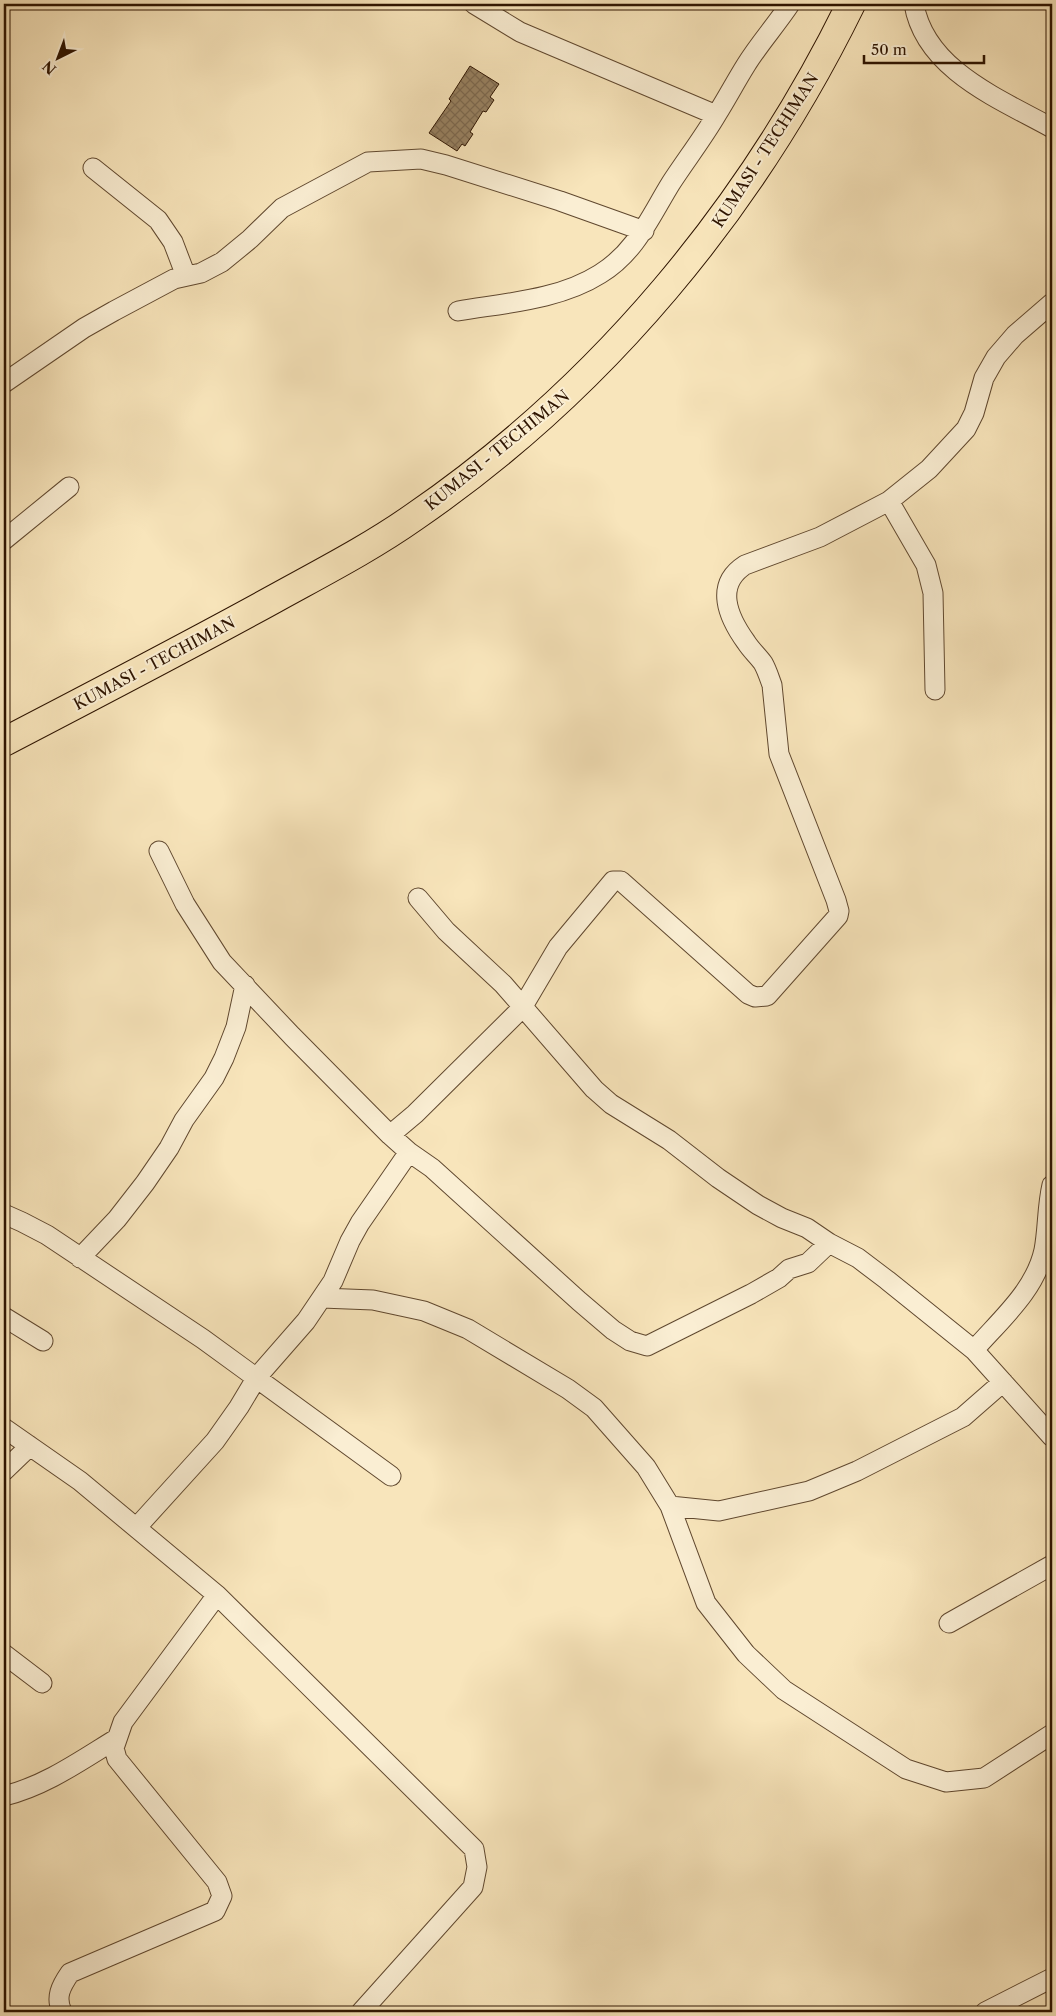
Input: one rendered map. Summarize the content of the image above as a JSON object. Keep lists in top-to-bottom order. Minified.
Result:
{"streets":{"highway":["KUMASI - TECHIMAN"]},"scale_bar":"50 m","north":"bottom left"}
